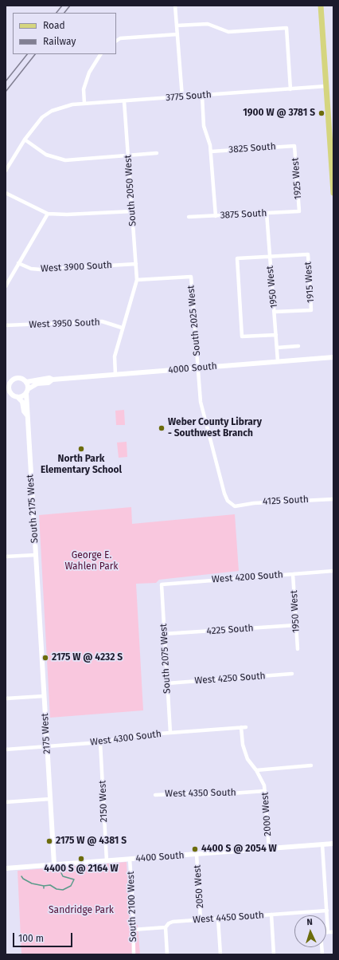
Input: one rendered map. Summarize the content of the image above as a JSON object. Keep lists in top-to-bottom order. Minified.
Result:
{"streets":{"street":["3775 South","3825 South","1925 West","South 2050 West","3875 South","West 3900 South","1915 West","1950 West","South 2025 West","West 3950 South","4000 South","4125 South","South 2175 West","West 4200 South","4225 South","South 2075 West","West 4250 South","2175 West","West 4300 South","West 4350 South","2150 West","2000 West","4400 South","2050 West","South 2100 West","West 4450 South"]},"crossings":[["3775 South","South 2050 West"],["3825 South","1925 West"],["1925 West","3875 South"],["South 2050 West","West 3900 South"],["South 2050 West","South 2025 West"],["3875 South","1950 West"],["1915 West","1950 West"],["1950 West","4000 South"],["1950 West","West 4200 South"],["1950 West","4225 South"],["South 2025 West","4000 South"],["South 2025 West","4125 South"],["4000 South","South 2175 West"],["South 2175 West","2175 West"],["West 4200 South","South 2075 West"],["4225 South","South 2075 West"],["South 2075 West","West 4250 South"],["South 2075 West","West 4300 South"],["2175 West","West 4300 South"],["2175 West","4400 South"],["West 4300 South","2150 West"],["West 4300 South","2000 West"],["West 4350 South","2000 West"],["2150 West","4400 South"],["2000 West","4400 South"],["4400 South","2050 West"],["4400 South","South 2100 West"],["2050 West","West 4450 South"],["South 2100 West","West 4450 South"]],"parks":["George E. Wahlen Park","Sandridge Park"],"places":["1900 W @ 3781 S","Weber County Library - Southwest Branch","North Park Elementary School","2175 W @ 4232 S","2175 W @ 4381 S","4400 S @ 2054 W","4400 S @ 2164 W"],"legend":["Road","Railway"],"scale_bar":"100 m","north":"top"}
